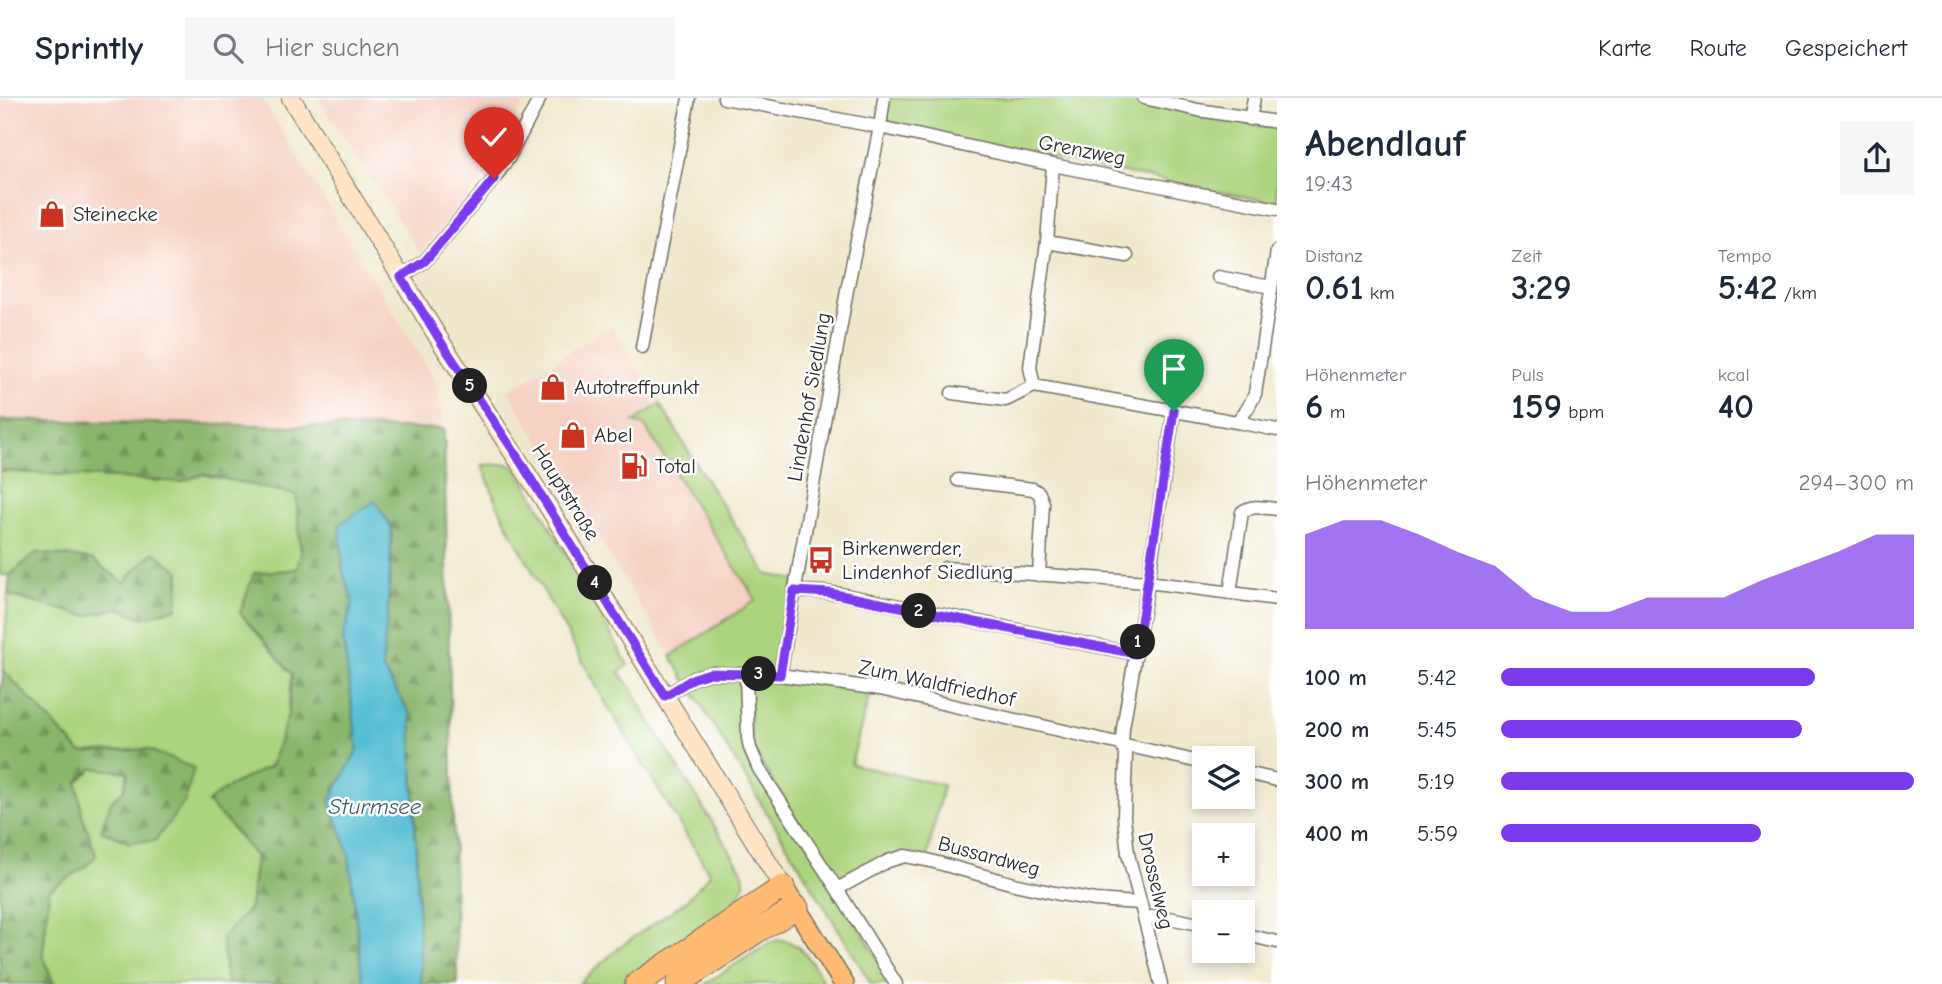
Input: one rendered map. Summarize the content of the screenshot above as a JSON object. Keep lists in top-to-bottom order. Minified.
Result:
{"streets":{"main road":["Hauptstraße"],"street":["Grenzweg","Lindenhof Siedlung","Zum Waldfriedhof","Bussardweg","Drosselweg"]},"crossings":[["Grenzweg","Lindenhof Siedlung"],["Lindenhof Siedlung","Zum Waldfriedhof"],["Hauptstraße","Zum Waldfriedhof"],["Zum Waldfriedhof","Drosselweg"],["Bussardweg","Drosselweg"]],"water":["Sturmsee"],"places":{"shop":["Steinecke","Autotreffpunkt","Abel"],"fuel station":["Total"],"bus stop":["Birkenwerder, Lindenhof Siedlung"]},"page":{"header":"Sprintly","search":"Hier suchen","nav":["Karte","Route","Gespeichert"],"heading":["Abendlauf","19:43"],"stats":[["Distanz","0.61 km"],["Zeit","3:29"],["Tempo","5:42 /km"],["Höhenmeter","6 m"],["Puls","159 bpm"],["kcal","40"]],"pins":["5","4","2","1","3"],"chart":["Höhenmeter","294–300 m"],"list":[{"name":"100 m","note":"5:42"},{"name":"200 m","note":"5:45"},{"name":"300 m","note":"5:19"},{"name":"400 m","note":"5:59"}],"map_buttons":["+","−"]}}
